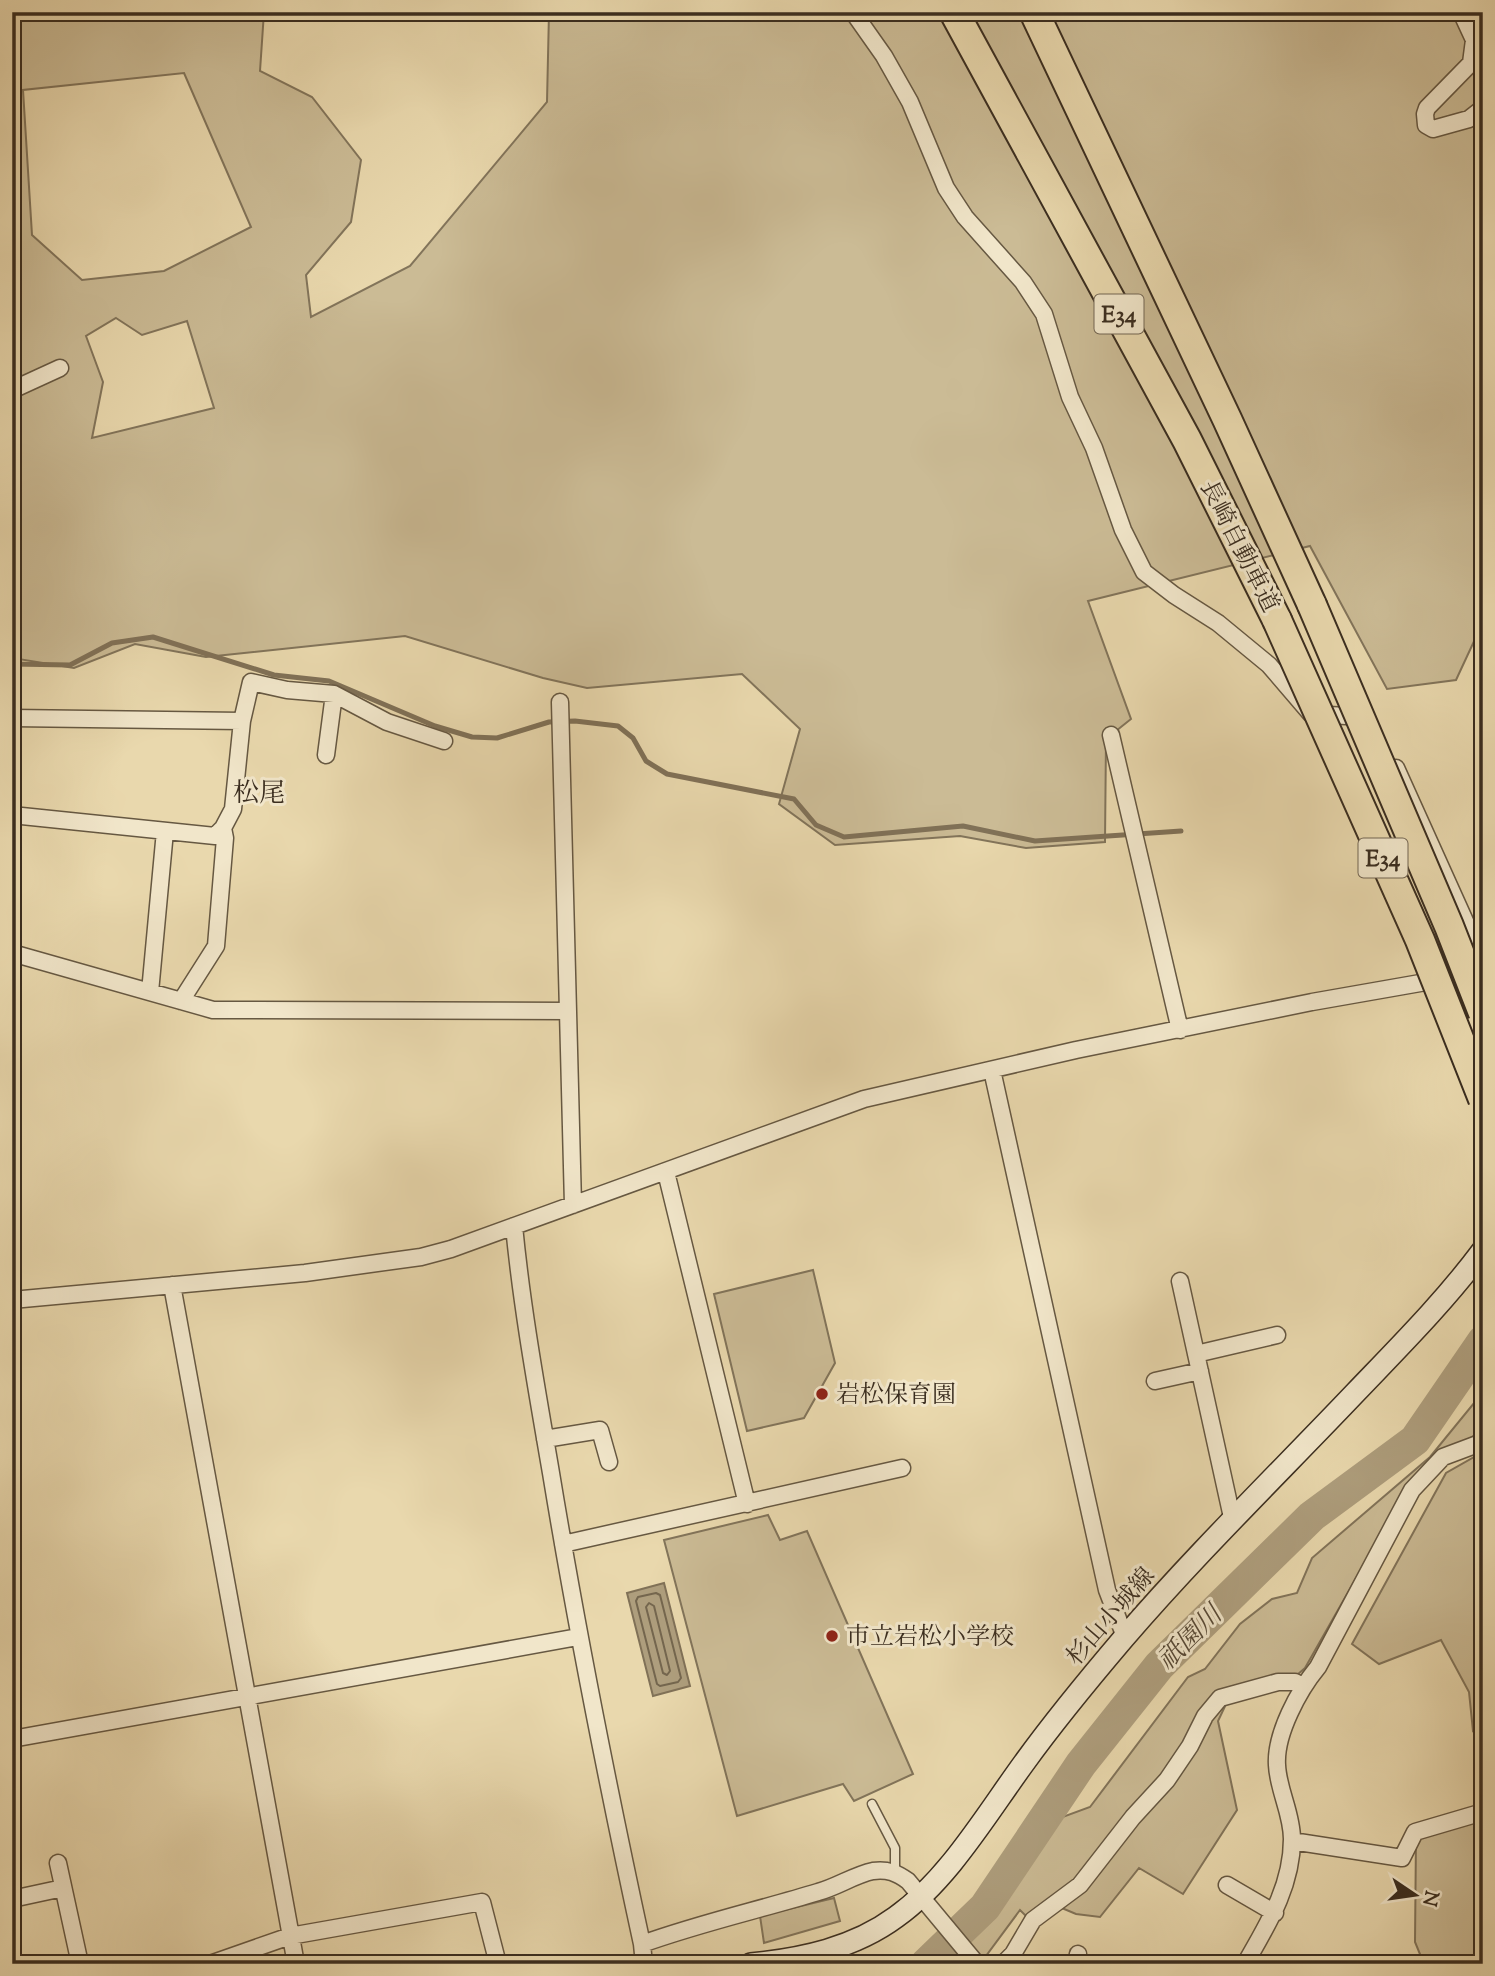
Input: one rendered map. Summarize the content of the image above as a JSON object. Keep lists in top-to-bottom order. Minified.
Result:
{"streets":{"highway":["E34","長崎自動車道"],"main road":["杉山小城線"]},"districts":["松尾"],"water":["祇園川"],"places":["岩松保育園","市立岩松小学校"],"north":"right"}
